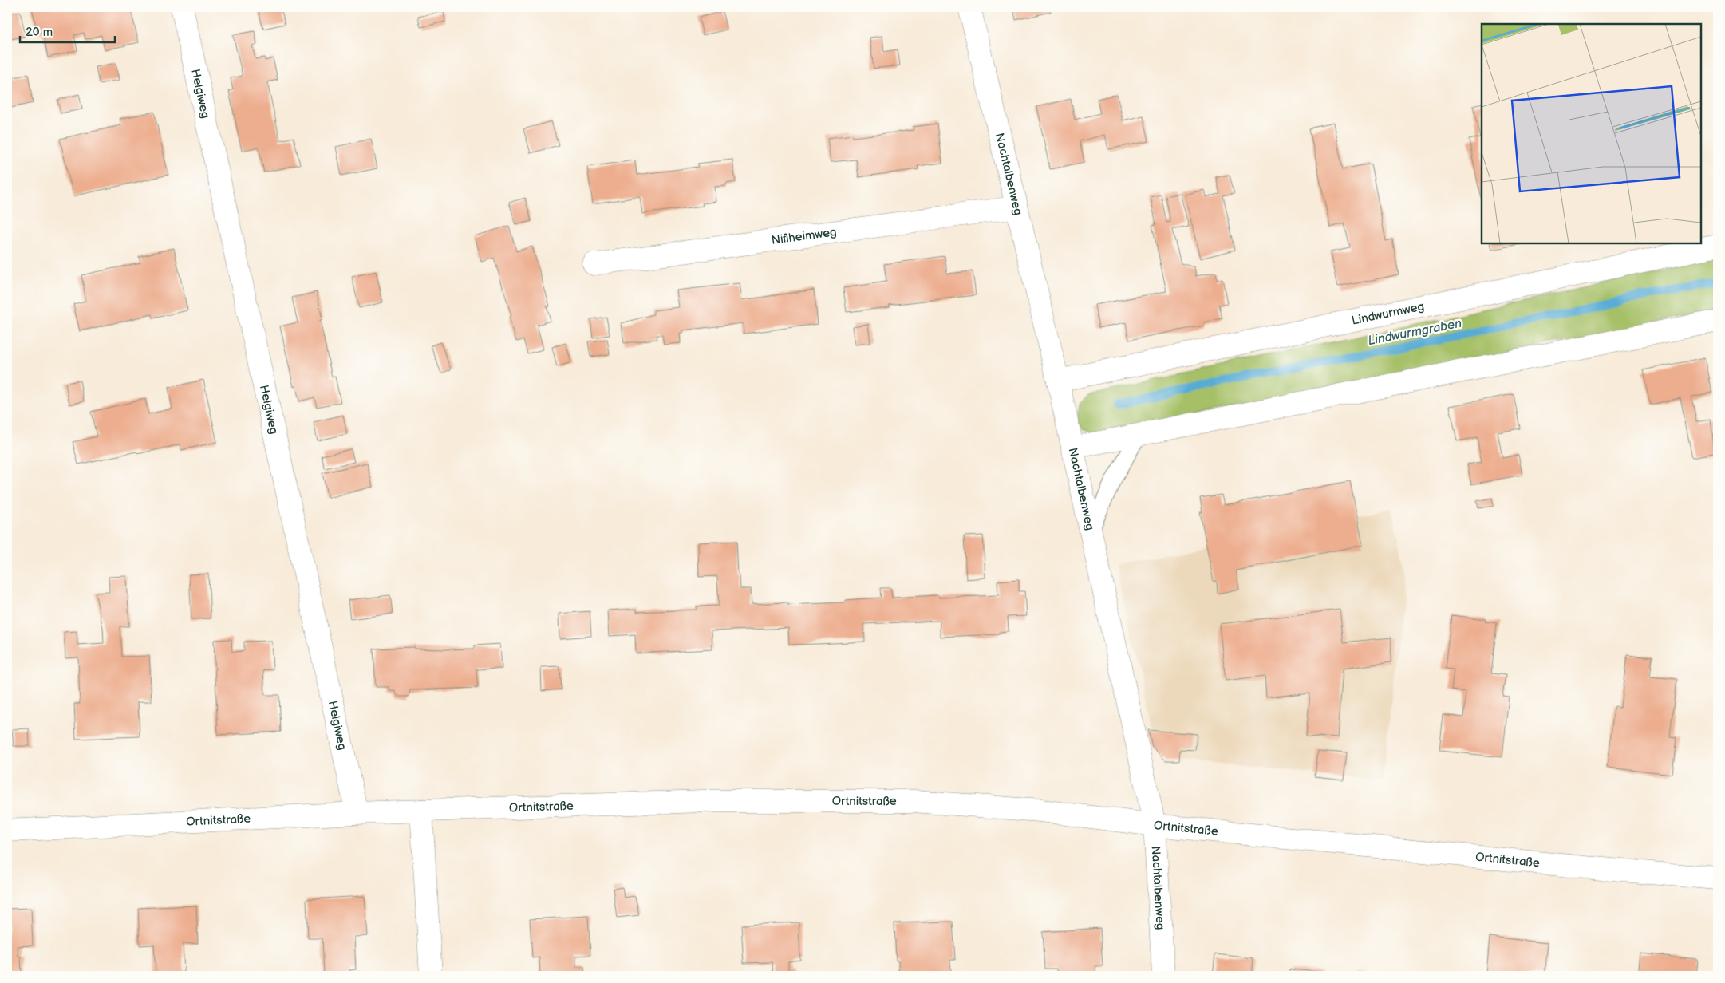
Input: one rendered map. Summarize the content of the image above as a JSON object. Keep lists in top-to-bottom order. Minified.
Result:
{"streets":{"street":["Helgiweg","Nachtalbenweg","Niflheimweg","Lindwurmweg","Ortnitstraße"]},"crossings":[["Helgiweg","Ortnitstraße"],["Nachtalbenweg","Niflheimweg"],["Nachtalbenweg","Lindwurmweg"],["Nachtalbenweg","Ortnitstraße"]],"water":["Lindwurmgraben"],"scale_bar":"20 m"}
